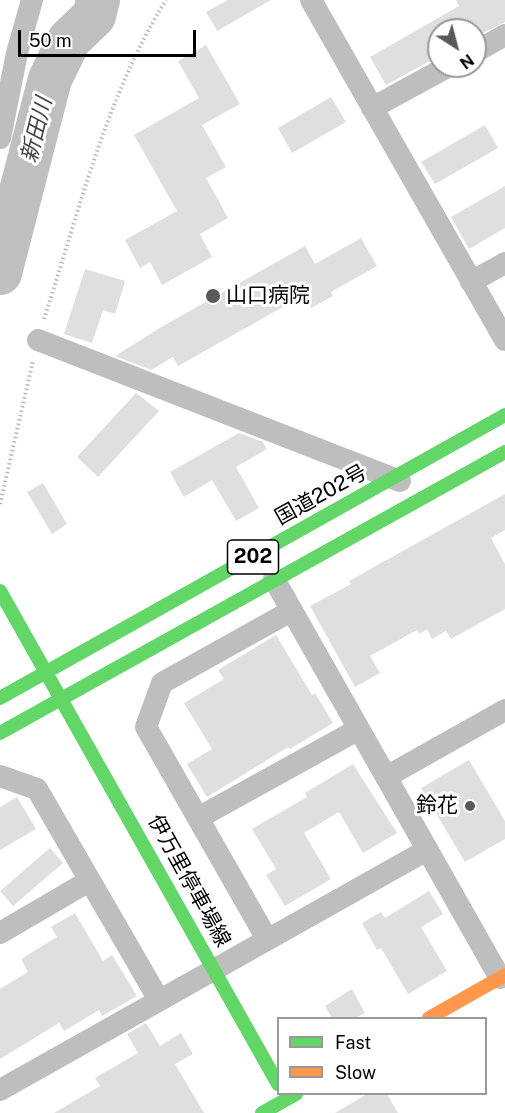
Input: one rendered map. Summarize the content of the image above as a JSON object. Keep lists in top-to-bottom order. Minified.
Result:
{"streets":{"main road":["国道202号","202","伊万里停車場線"]},"crossings":[["国道202号","伊万里停車場線"],["202","伊万里停車場線"]],"water":["新田川"],"places":["山口病院","鈴花"],"legend":["Fast","Slow"],"scale_bar":"50 m","north":"bottom right"}
